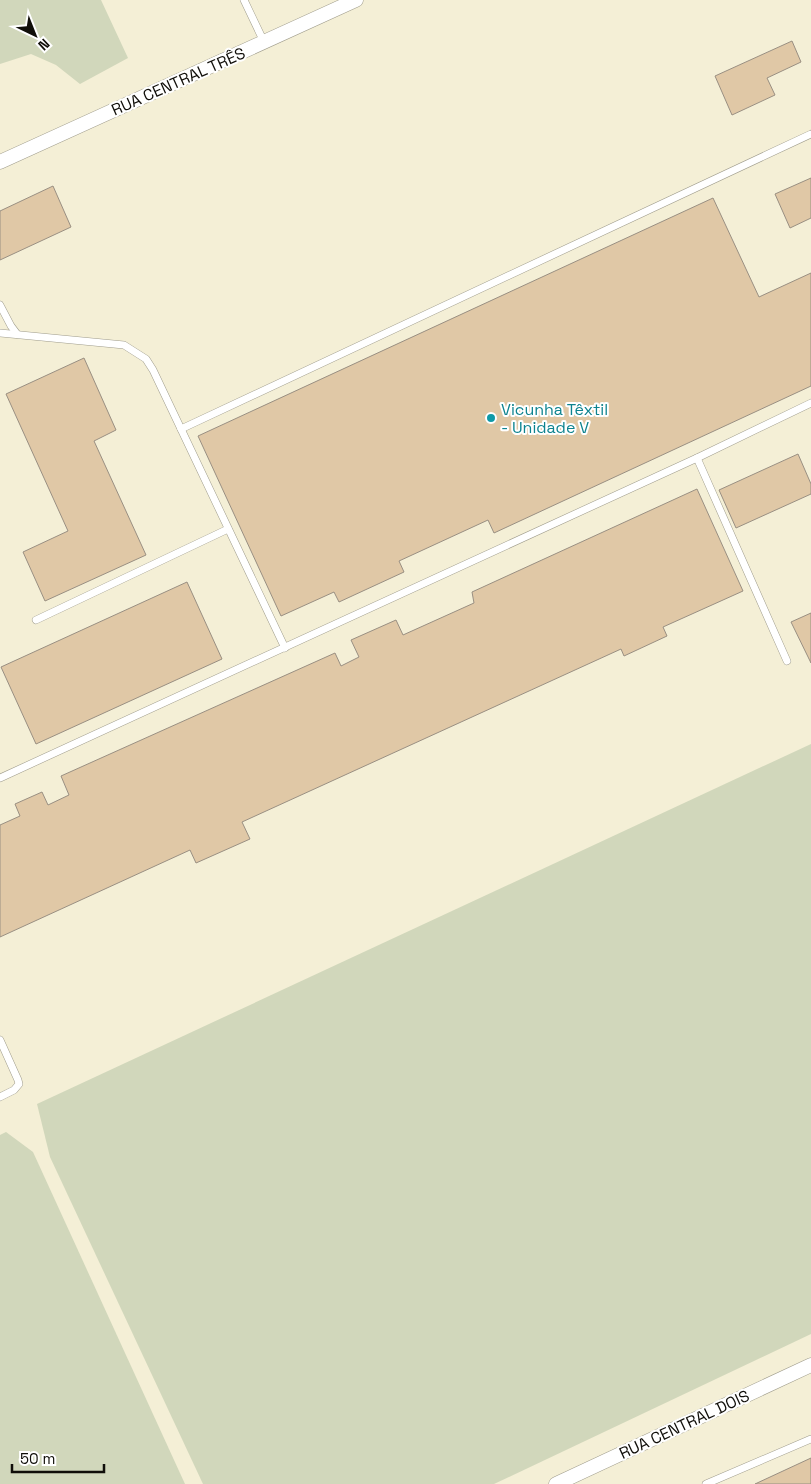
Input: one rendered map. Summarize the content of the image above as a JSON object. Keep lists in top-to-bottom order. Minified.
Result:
{"streets":{"street":["RUA CENTRAL TRÊS","RUA CENTRAL DOIS"]},"places":["Vicunha Têxtil - Unidade V"],"scale_bar":"50 m","north":"bottom right"}
